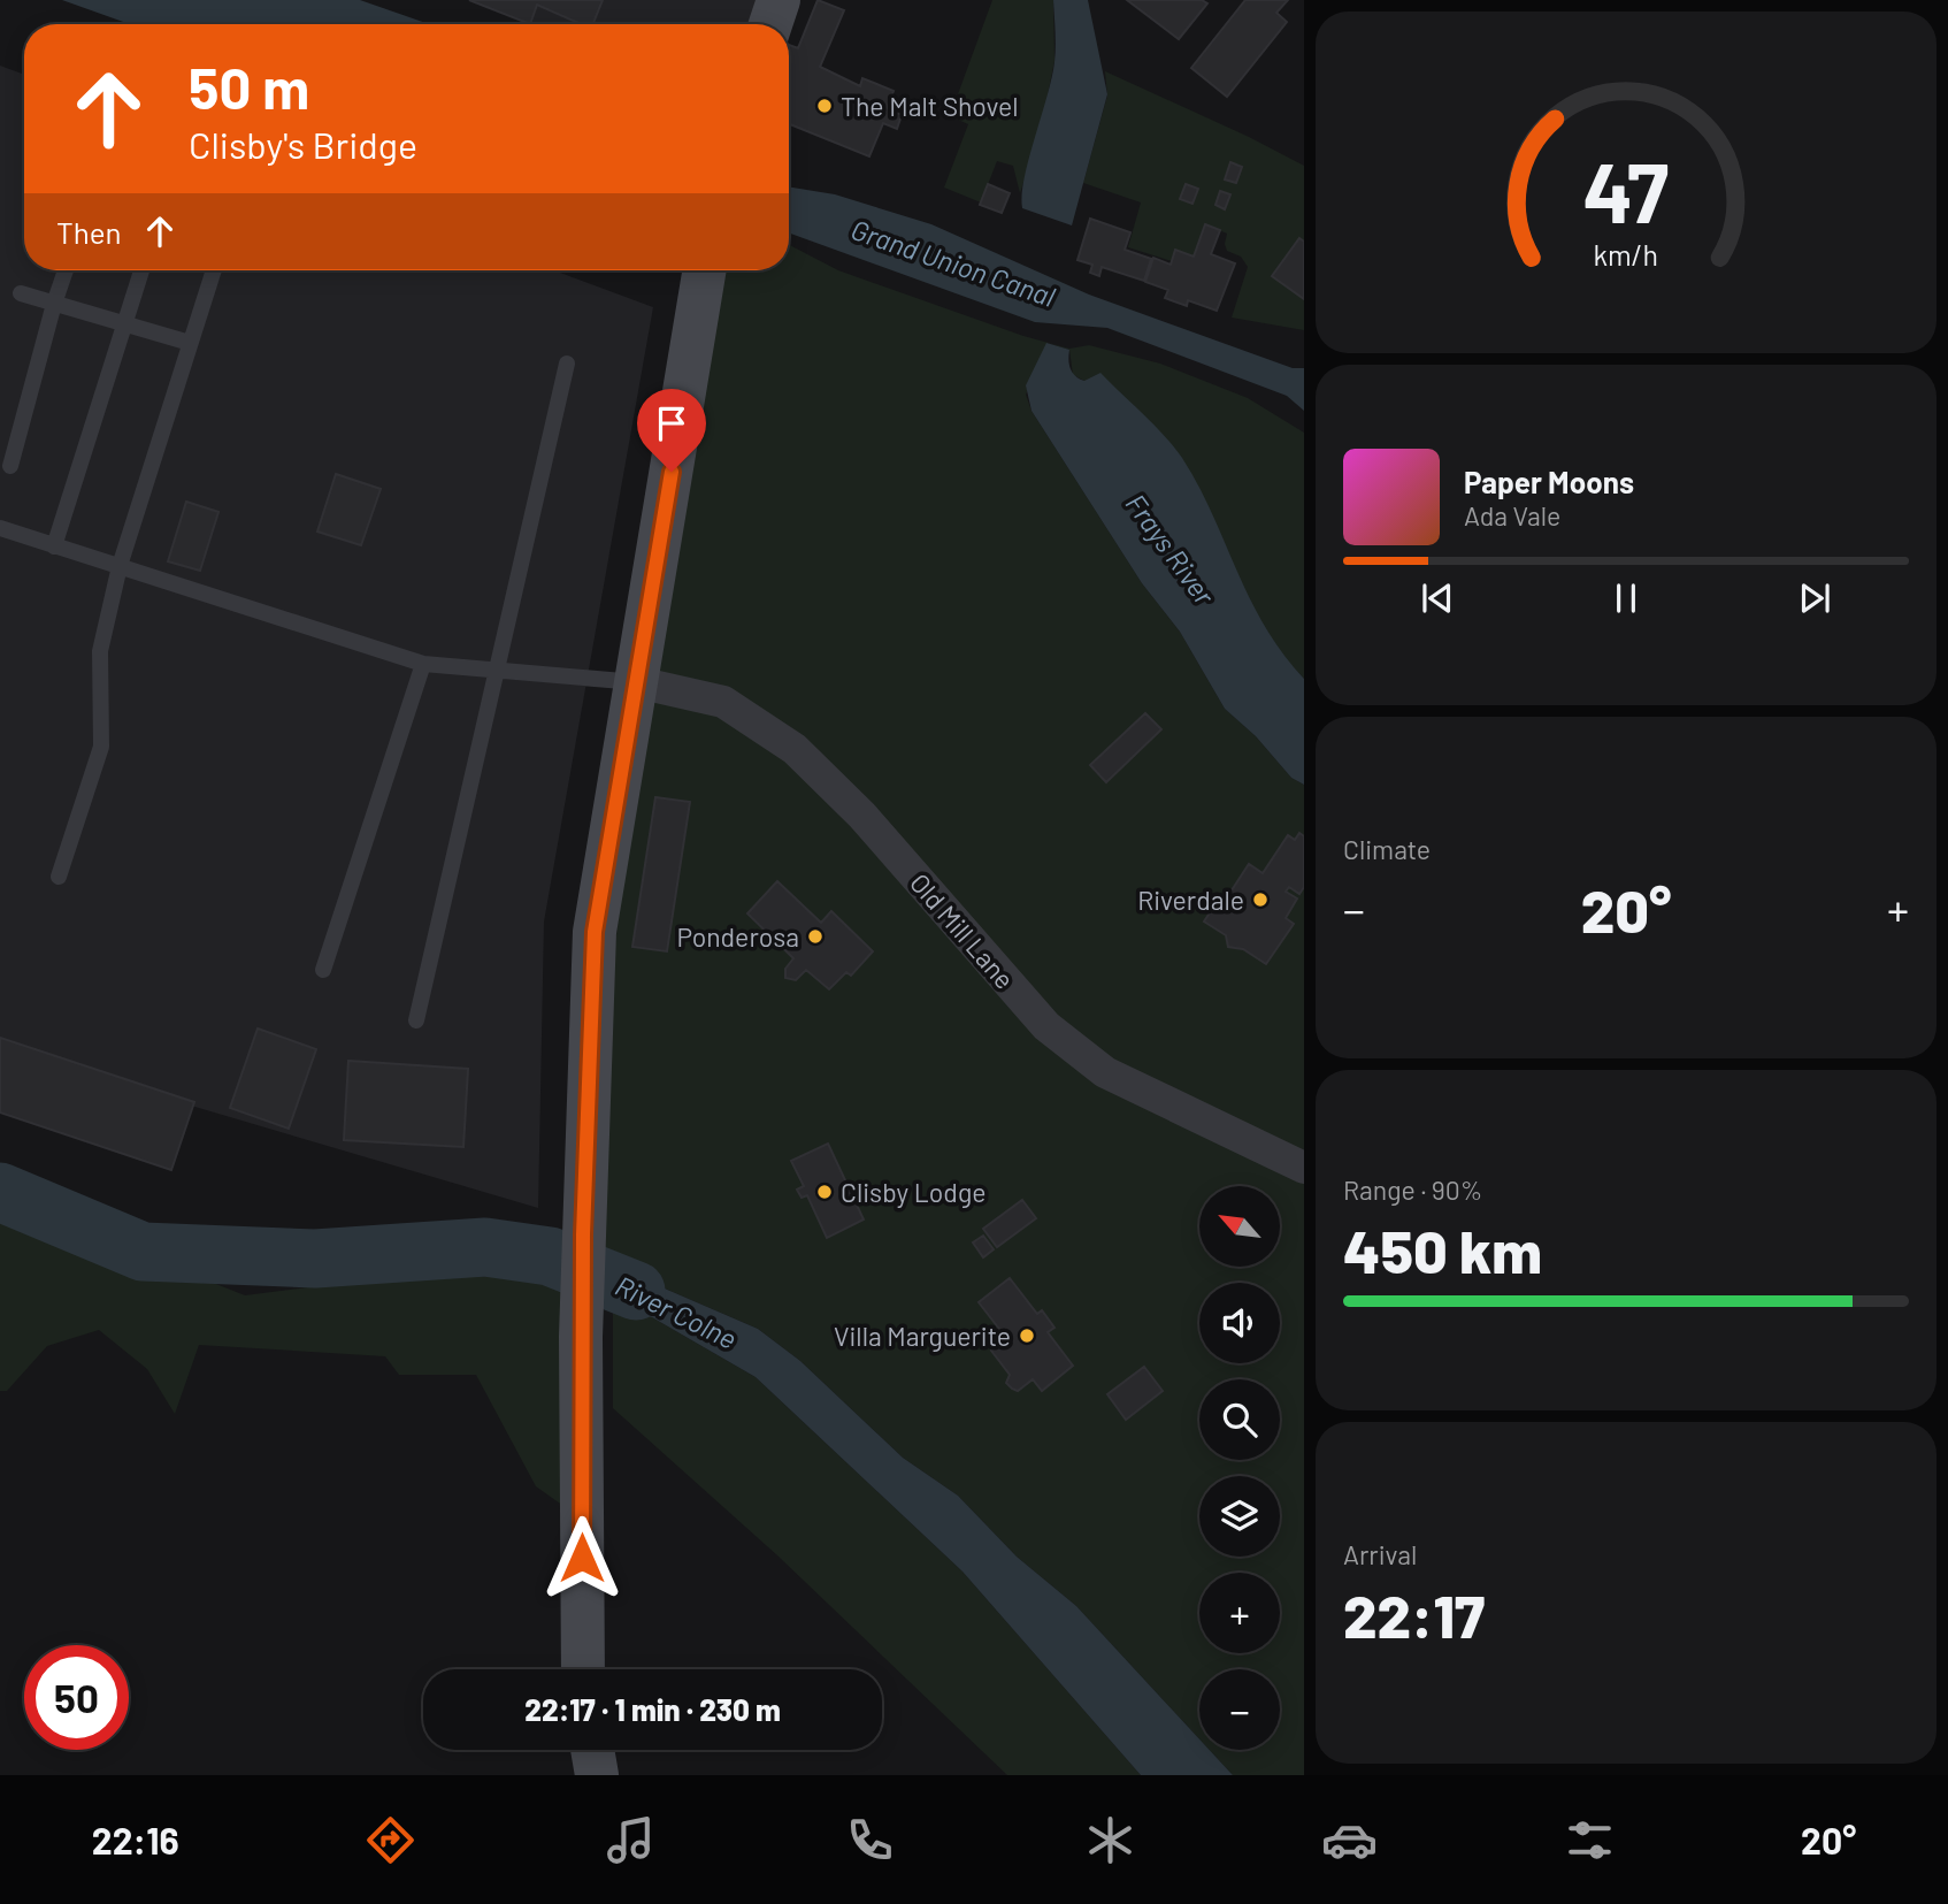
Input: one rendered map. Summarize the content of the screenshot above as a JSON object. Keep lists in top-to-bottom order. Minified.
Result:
{"streets":{"street":["Old Mill Lane"]},"water":["Grand Union Canal","Frays River","River Colne"],"places":["The Malt Shovel","Riverdale","Ponderosa","Clisby Lodge","Villa Marguerite"],"north":"top left","page":{"turn":["50 m","Clisby's Bridge"],"then":"Then","song":["Paper Moons","Ada Vale"],"tile":["Climate",["Range · 90%","450 km"],["Arrival","22:17"]],"heat":["−","20°","+"],"map_buttons":["+","−"],"limit":"50","trip":"22:17 · 1 min · 230 m","tabs":["22:16","20°"],"gauge":["47","km/h"]}}
